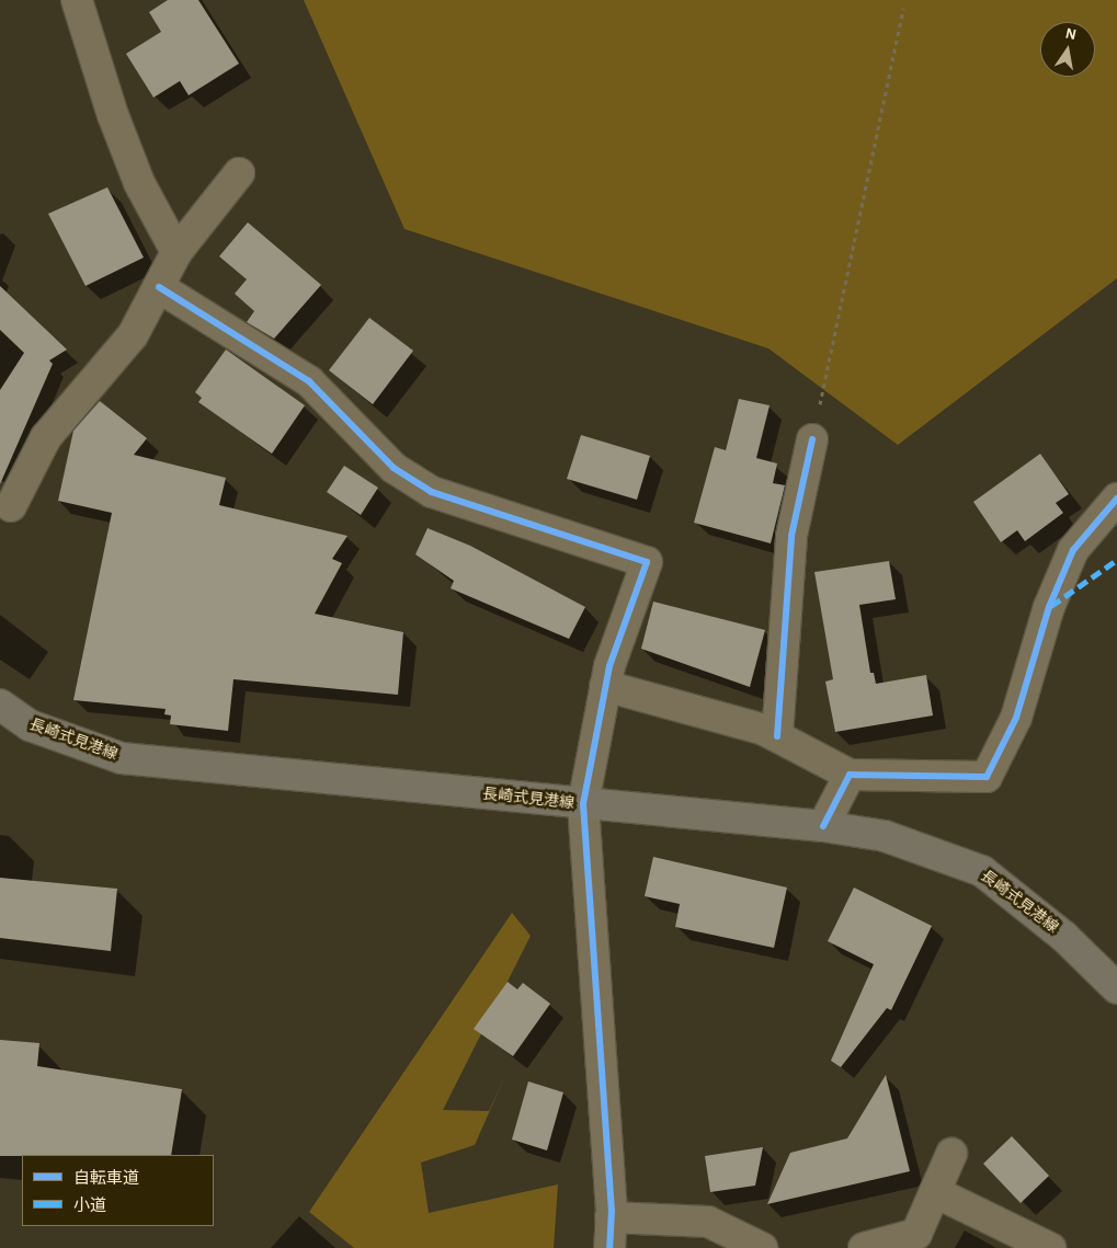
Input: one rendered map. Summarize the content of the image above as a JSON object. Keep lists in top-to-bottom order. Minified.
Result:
{"streets":{"main road":["長崎式見港線"]},"legend":["自転車道","小道"],"north":"top"}
